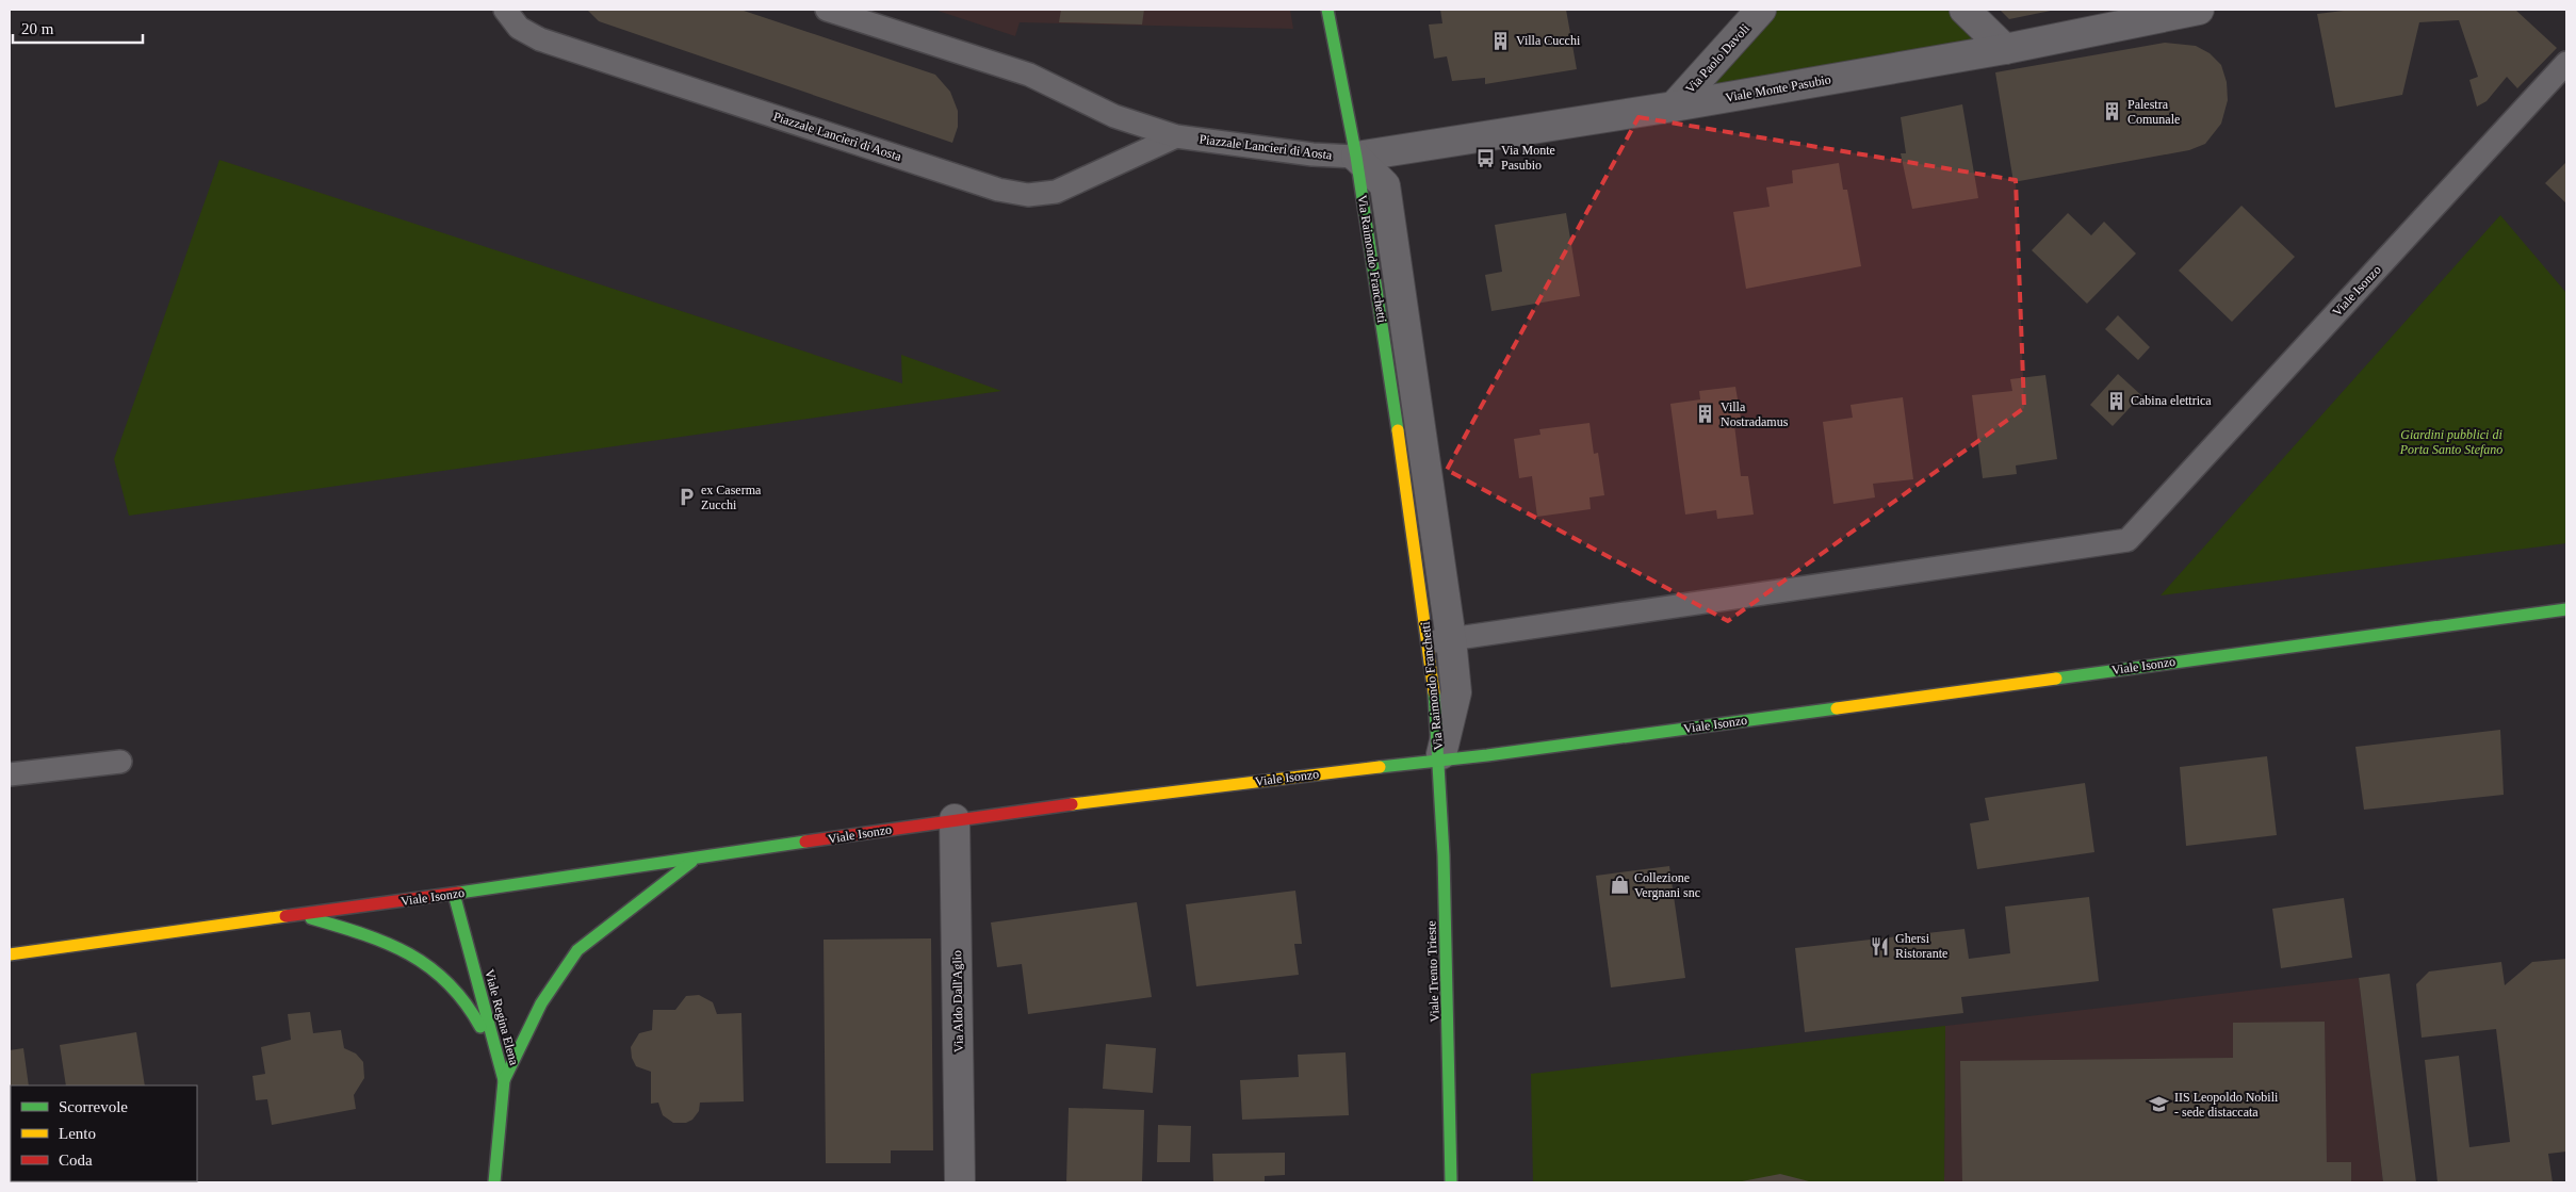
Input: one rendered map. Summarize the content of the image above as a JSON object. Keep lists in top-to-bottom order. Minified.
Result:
{"streets":{"main road":["Viale Isonzo","Viale Trento Trieste","Viale Regina Elena"],"street":["Via Paolo Davoli","Viale Monte Pasubio","Via Raimondo Franchetti","Via Aldo Dall'Aglio"],"lane":["Piazzale Lancieri di Aosta"]},"crossings":[["Via Paolo Davoli","Viale Monte Pasubio"],["Viale Monte Pasubio","Piazzale Lancieri di Aosta"],["Viale Monte Pasubio","Via Raimondo Franchetti"],["Piazzale Lancieri di Aosta","Via Raimondo Franchetti"],["Via Raimondo Franchetti","Viale Isonzo"],["Via Raimondo Franchetti","Viale Trento Trieste"],["Viale Isonzo","Viale Trento Trieste"],["Viale Isonzo","Via Aldo Dall'Aglio"],["Viale Isonzo","Viale Regina Elena"]],"parks":["Giardini pubblici di Porta Santo Stefano"],"places":{"building":["Villa Cucchi","Palestra Comunale","Cabina elettrica","Villa Nostradamus"],"bus stop":["Via Monte Pasubio"],"parking":["ex Caserma Zucchi"],"shop":["Collezione Vergnani snc"],"restaurant":["Ghersi Ristorante"],"school or university":["IIS Leopoldo Nobili - sede distaccata"]},"legend":["Scorrevole","Lento","Coda"],"scale_bar":"20 m"}
